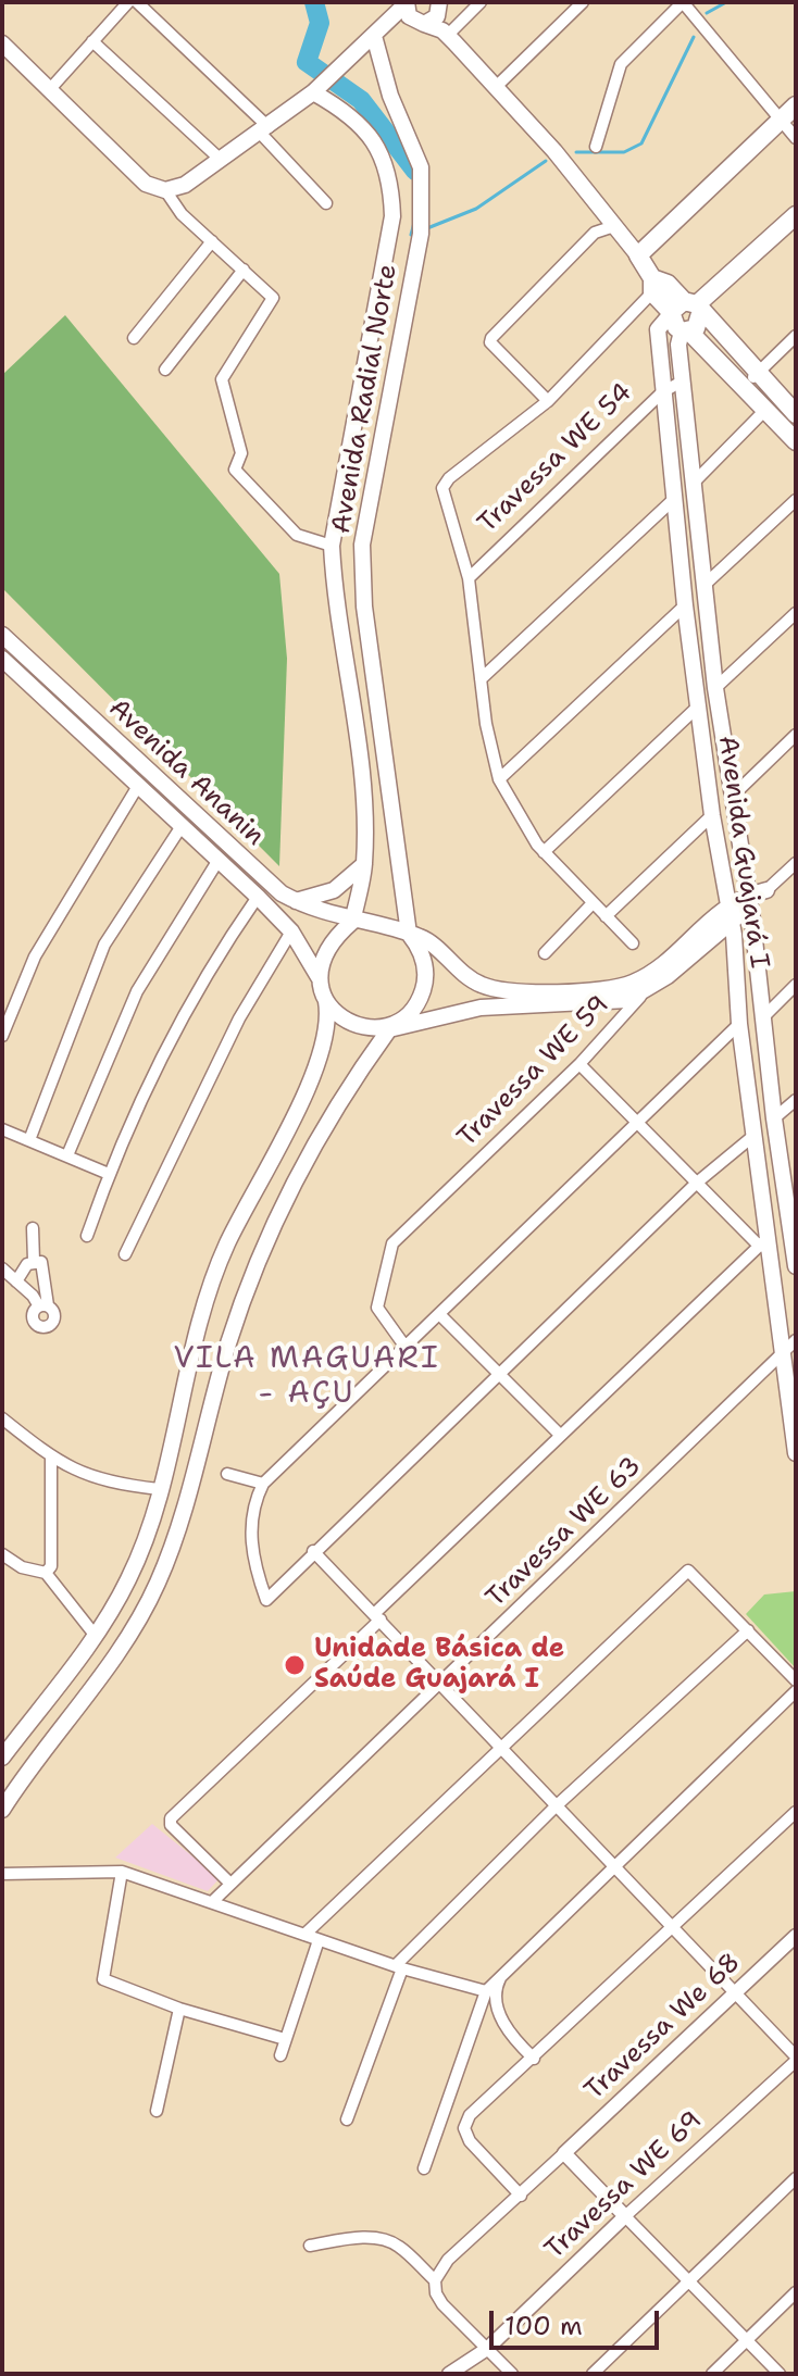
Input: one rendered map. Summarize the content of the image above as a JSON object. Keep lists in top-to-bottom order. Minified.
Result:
{"streets":{"main road":["Avenida Radial Norte","Avenida Ananin","Avenida Guajará I","Travessa WE 59"],"street":["Travessa WE 54","Travessa WE 63","Travessa We 68","Travessa WE 69"]},"crossings":[["Avenida Radial Norte","Avenida Ananin"],["Travessa WE 54","Avenida Guajará I"],["Avenida Guajará I","Travessa WE 59"],["Avenida Guajará I","Travessa WE 63"]],"districts":["VILA MAGUARI - AÇU"],"places":["Unidade Básica de Saúde Guajará I"],"scale_bar":"100 m"}
